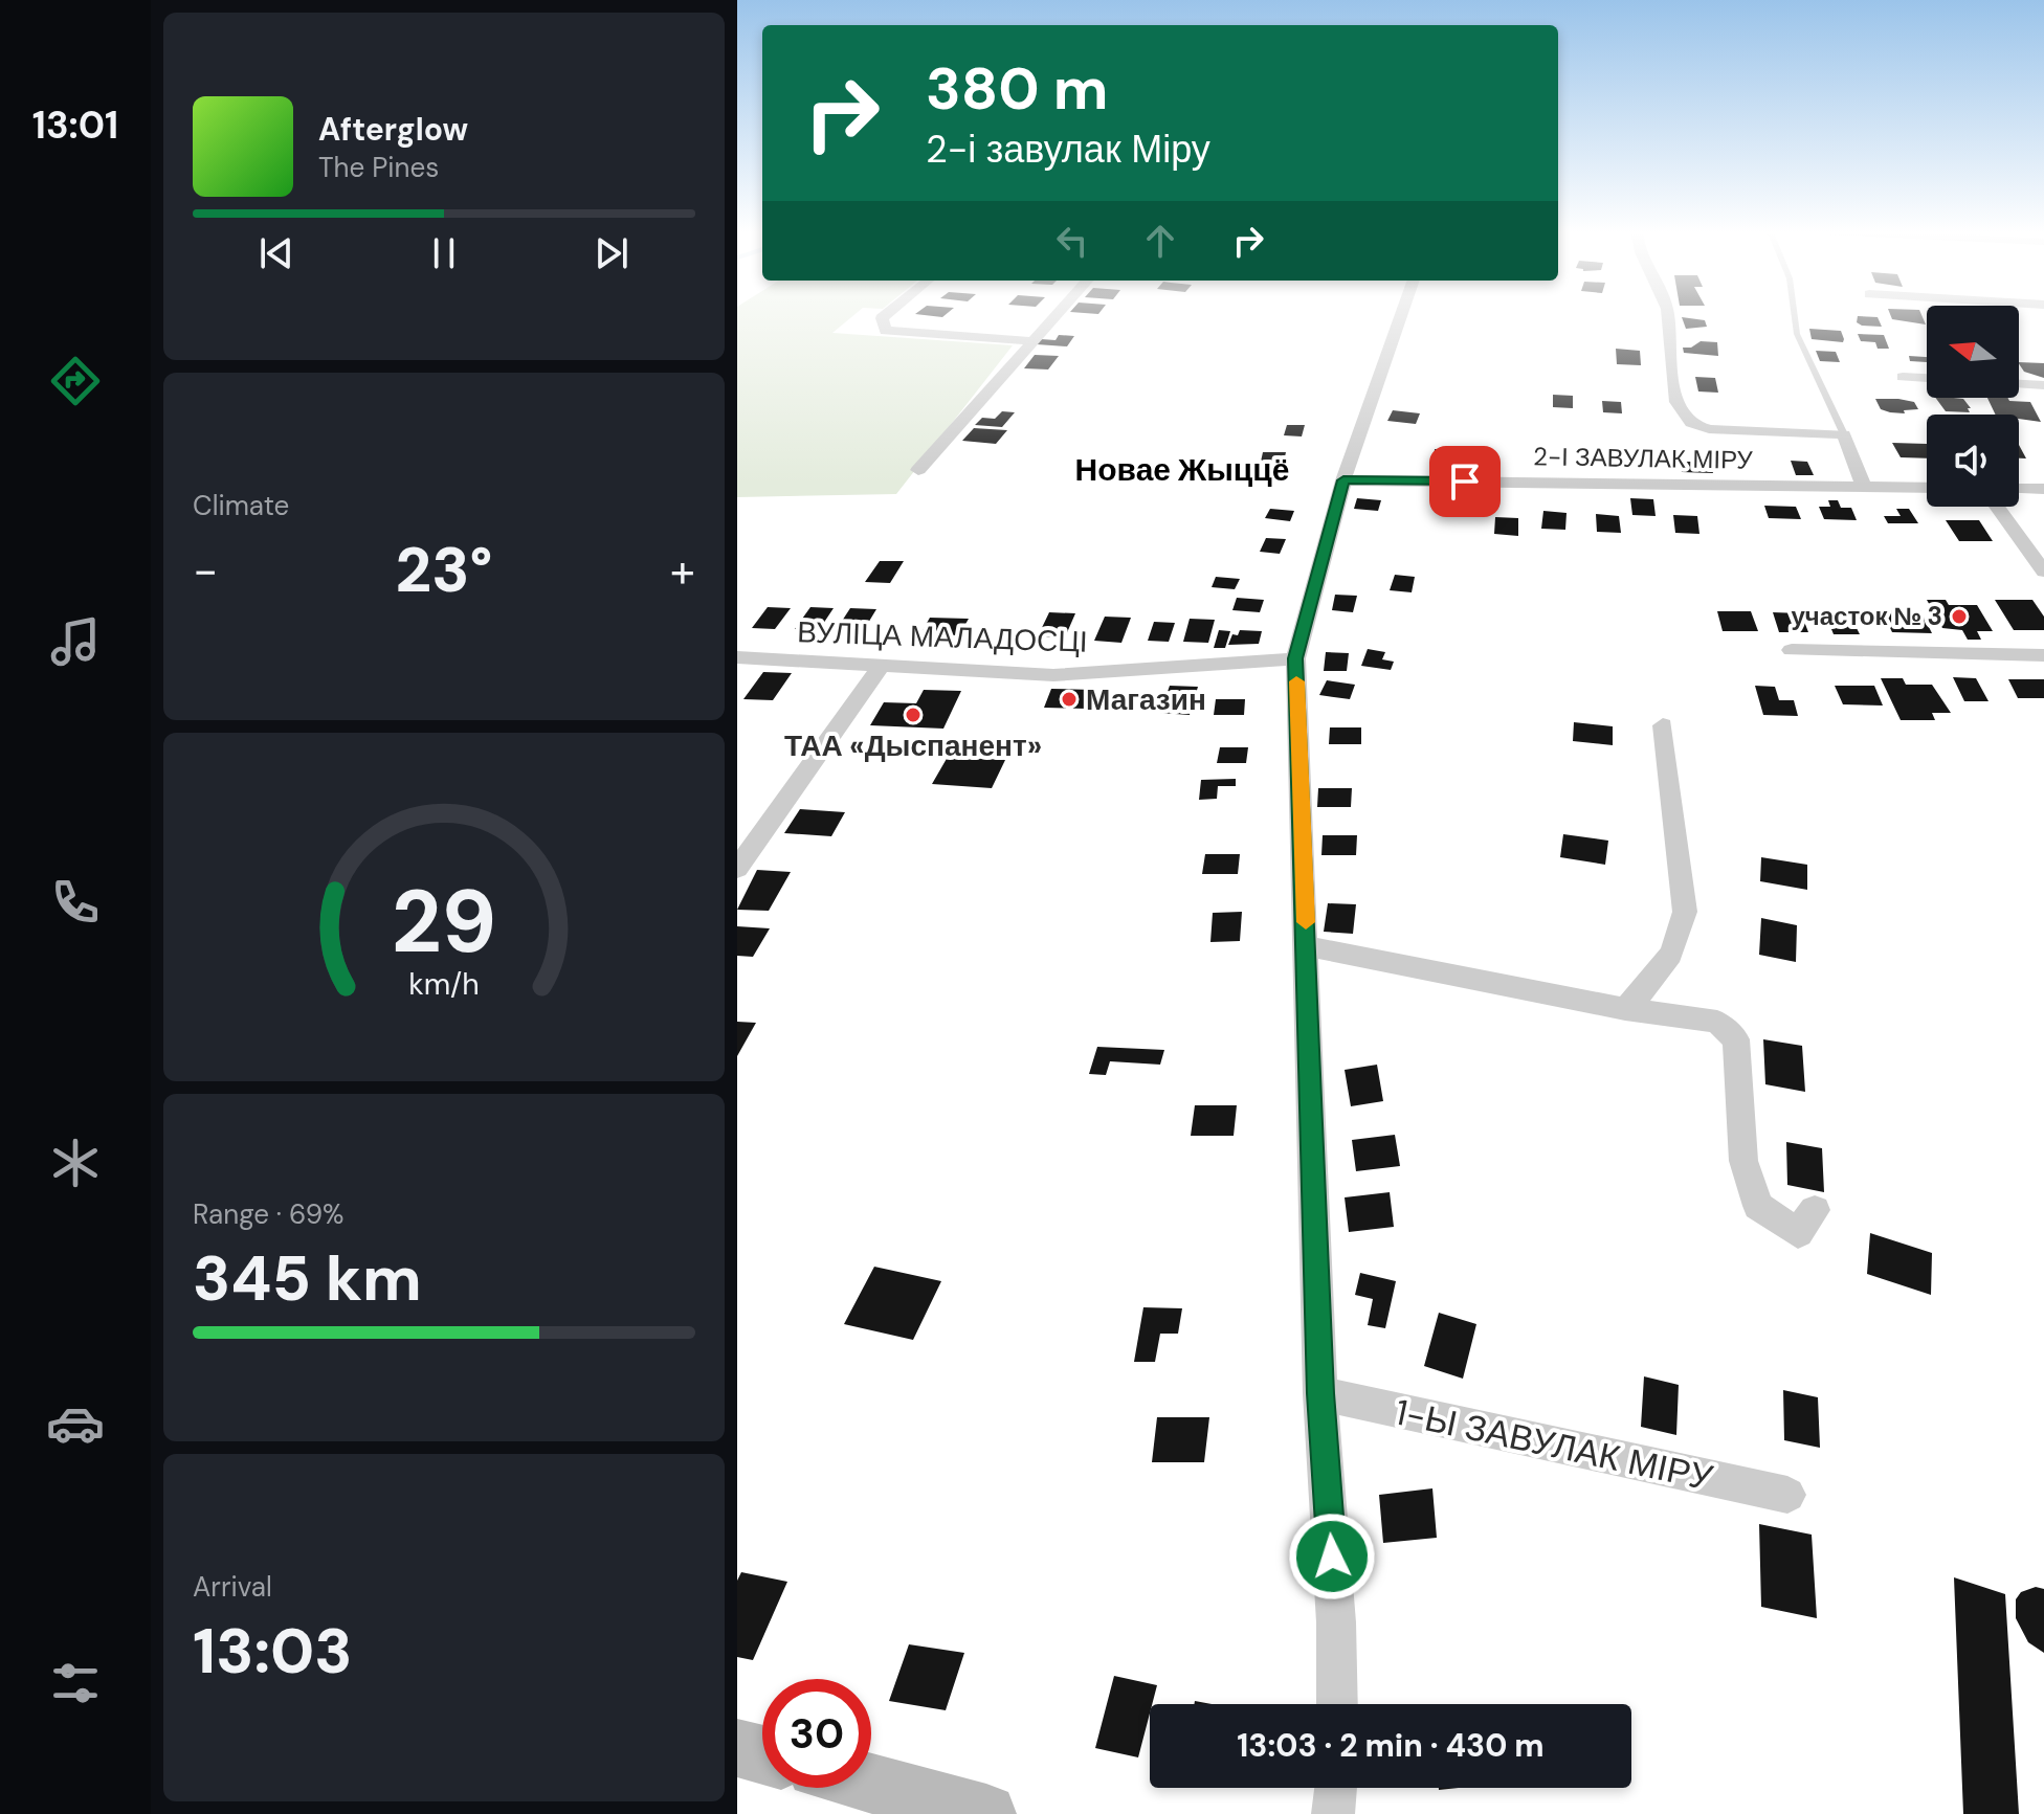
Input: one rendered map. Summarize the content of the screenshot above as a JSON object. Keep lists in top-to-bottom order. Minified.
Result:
{"streets":{"street":["2-І ЗАВУЛАК МІРУ","ВУЛІЦА МАЛАДОСЦІ","1-Ы ЗАВУЛАК МІРУ"]},"districts":["Новае Жыццё"],"places":["участок № 3","Магазин","ТАА «Дыспанент»"],"north":"left","page":{"tabs":"13:01","turn":["380 m","2-і завулак Міру"],"song":["Afterglow","The Pines"],"tile":["Climate",["Range · 69%","345 km"],["Arrival","13:03"]],"heat":["−","23°","+"],"limit":"30","trip":"13:03 · 2 min · 430 m","gauge":["29","km/h"]}}
